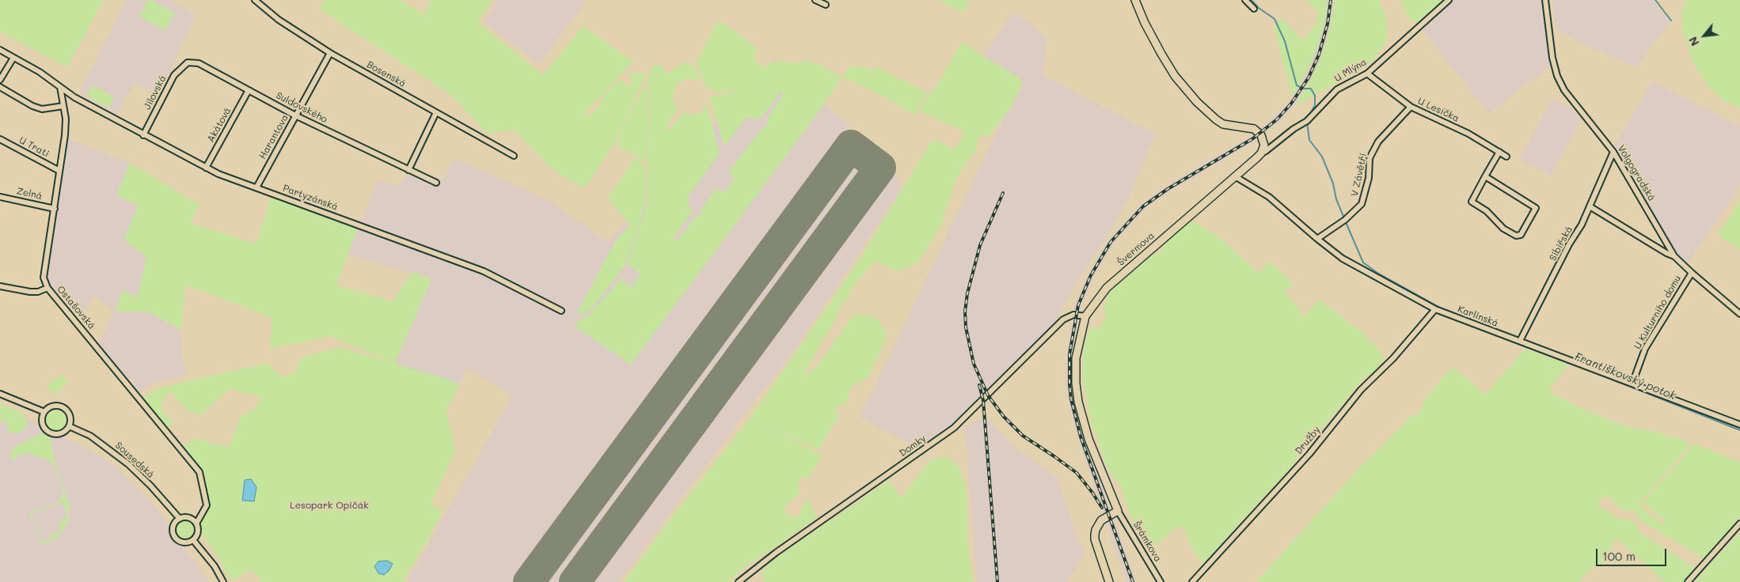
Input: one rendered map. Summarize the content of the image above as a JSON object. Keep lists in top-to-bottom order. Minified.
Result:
{"streets":{"street":["U Mlýna","Bosenská","Jílovská","Suldovského","U Lesíčka","Akátová","Harantova","U Trati","Volgogradská","V Závětří","Zelná","Partyzánská","Sibiřská","Švermova","Ostašovská","U Kulturního domu","Karlinská","Družby","Domky","Sousedská","Šrámkova"]},"crossings":[["U Mlýna","U Lesíčka"],["U Mlýna","Švermova"],["Bosenská","Harantova"],["Jílovská","Suldovského"],["Jílovská","Partyzánská"],["Suldovského","Akátová"],["Suldovského","Harantova"],["U Lesíčka","V Závětří"],["Akátová","Partyzánská"],["Harantova","Partyzánská"],["U Trati","Ostašovská"],["Volgogradská","Sibiřská"],["Volgogradská","U Kulturního domu"],["V Závětří","Karlinská"],["Zelná","Ostašovská"],["Partyzánská","Ostašovská"],["Sibiřská","Karlinská"],["Švermova","Karlinská"],["Švermova","Domky"],["Švermova","Šrámkova"],["Ostašovská","Sousedská"],["U Kulturního domu","Karlinská"],["Karlinská","Družby"]],"water":["Františkovský potok"],"parks":["Lesopark Opičák"],"scale_bar":"100 m","north":"bottom left"}
